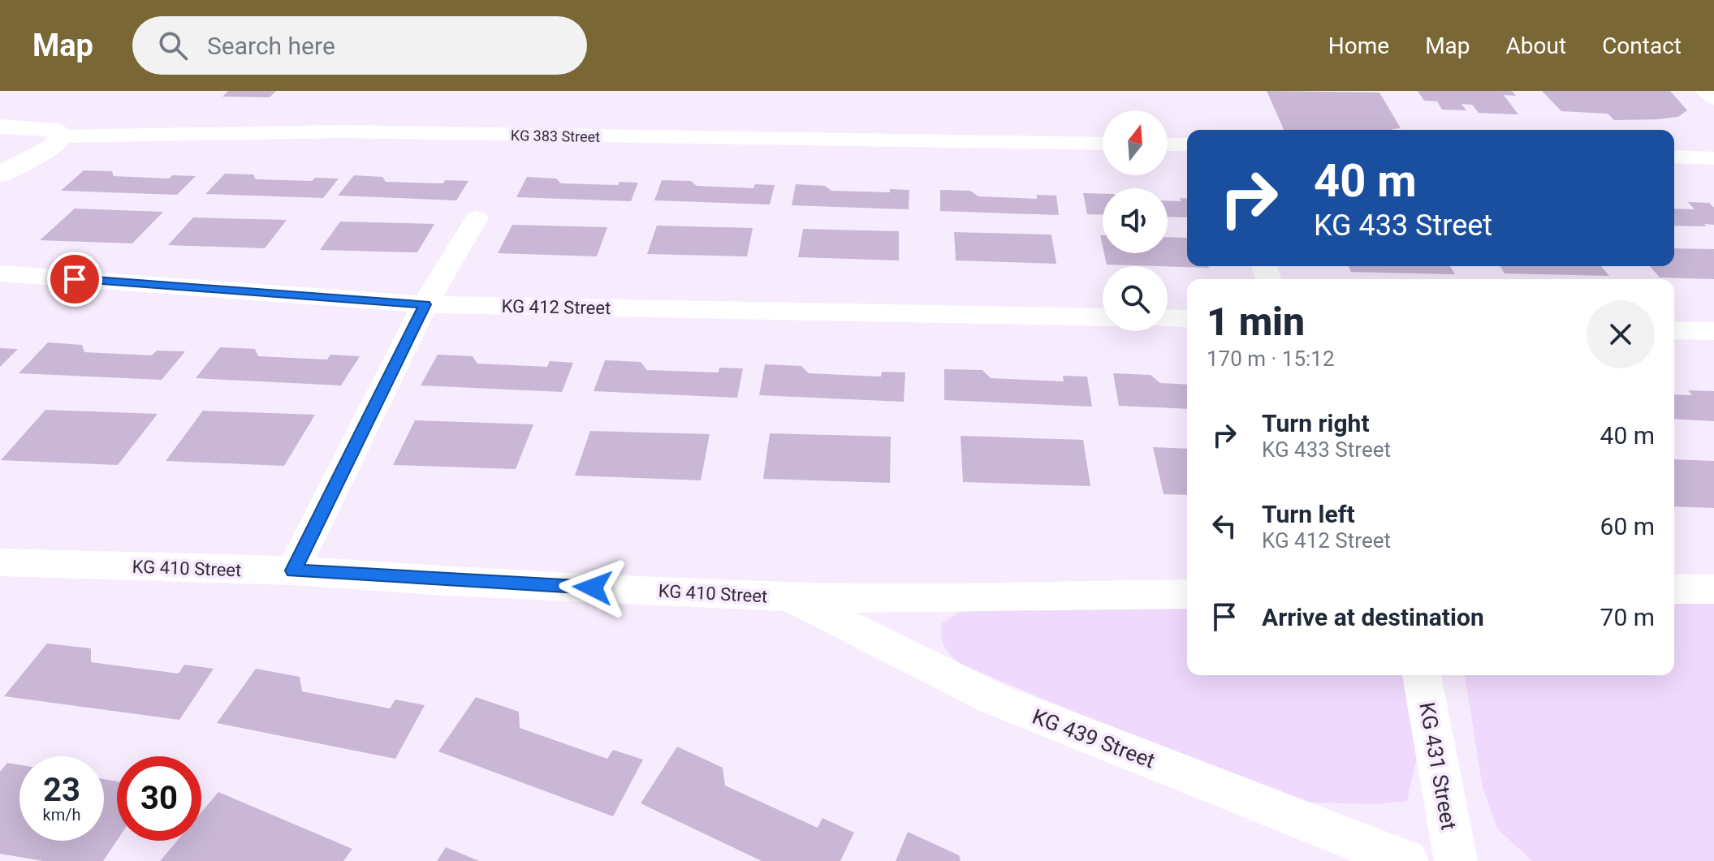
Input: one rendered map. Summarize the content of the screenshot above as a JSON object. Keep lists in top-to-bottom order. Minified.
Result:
{"streets":{"main road":["KG 383 Street"],"street":["KG 412 Street","KG 410 Street","KG 439 Street","KG 431 Street"]},"crossings":[["KG 410 Street","KG 439 Street"]],"north":"top","page":{"header":"Map","search":"Search here","nav":["Home","Map","About","Contact"],"turn":["40 m","KG 433 Street"],"heading":["1 min","170 m · 15:12"],"list":[{"name":"Turn right","note":"KG 433 Street","value":"40 m"},{"name":"Turn left","note":"KG 412 Street","value":"60 m"},{"name":"Arrive at destination","value":"70 m"}],"speed":"23 km/h","limit":"30"}}
